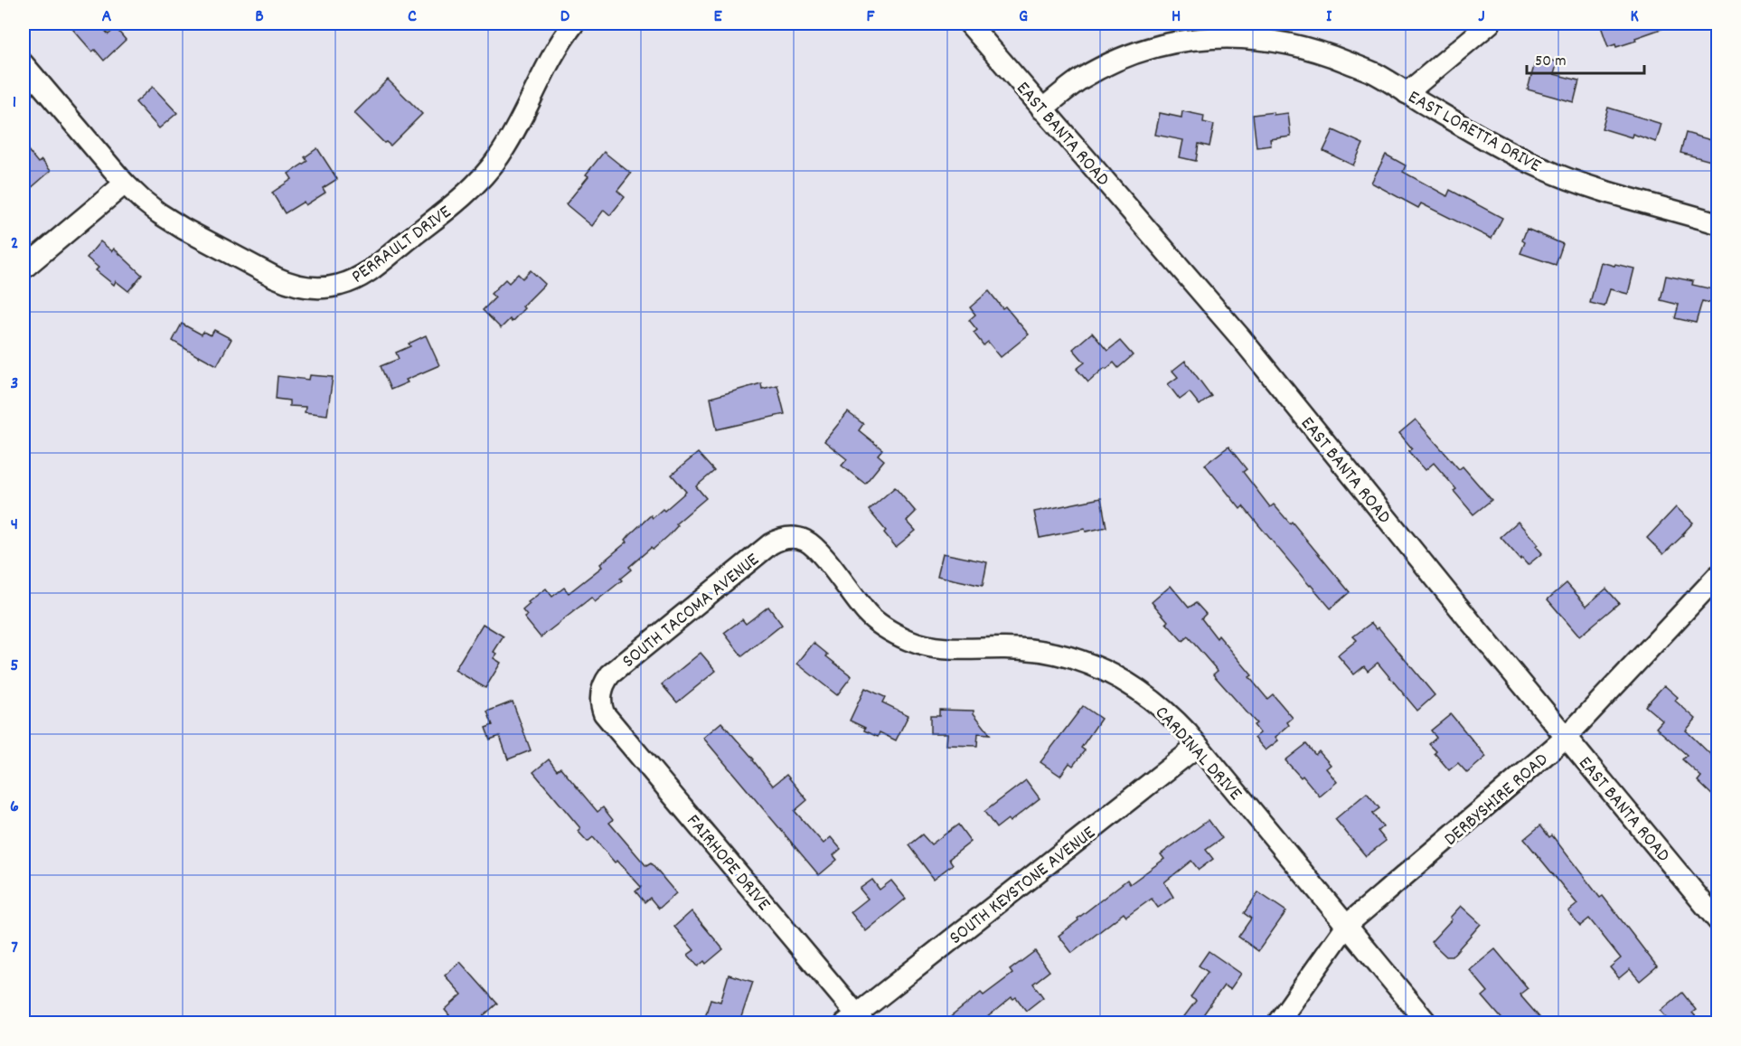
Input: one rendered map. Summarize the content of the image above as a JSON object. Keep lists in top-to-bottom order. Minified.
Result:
{"streets":{"street":["EAST LORETTA DRIVE","EAST BANTA ROAD","PERRAULT DRIVE","SOUTH TACOMA AVENUE","CARDINAL DRIVE","DERBYSHIRE ROAD","FAIRHOPE DRIVE","SOUTH KEYSTONE AVENUE"]},"crossings":[["EAST LORETTA DRIVE","EAST BANTA ROAD"],["EAST BANTA ROAD","DERBYSHIRE ROAD"],["SOUTH TACOMA AVENUE","CARDINAL DRIVE"],["SOUTH TACOMA AVENUE","FAIRHOPE DRIVE"],["CARDINAL DRIVE","DERBYSHIRE ROAD"],["CARDINAL DRIVE","SOUTH KEYSTONE AVENUE"],["FAIRHOPE DRIVE","SOUTH KEYSTONE AVENUE"]],"scale_bar":"50 m","grid":{"columns":["A","B","C","D","E","F","G","H","I","J","K"],"rows":["1","2","3","4","5","6","7"]}}
